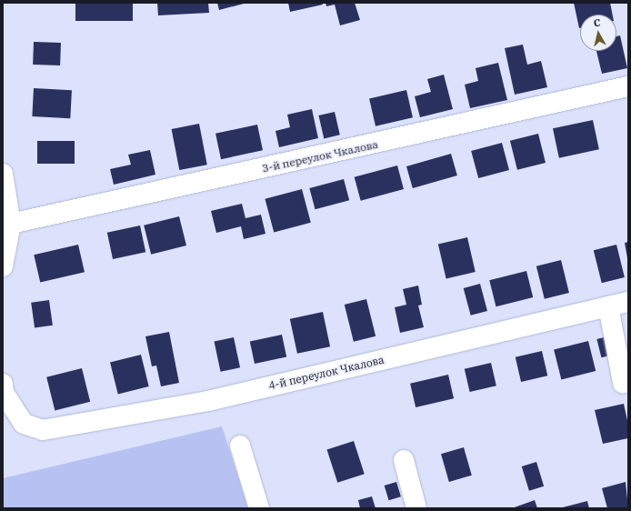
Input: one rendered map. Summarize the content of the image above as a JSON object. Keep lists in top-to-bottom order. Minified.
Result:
{"streets":{"street":["3-й переулок Чкалова","4-й переулок Чкалова"]},"north":"top"}
